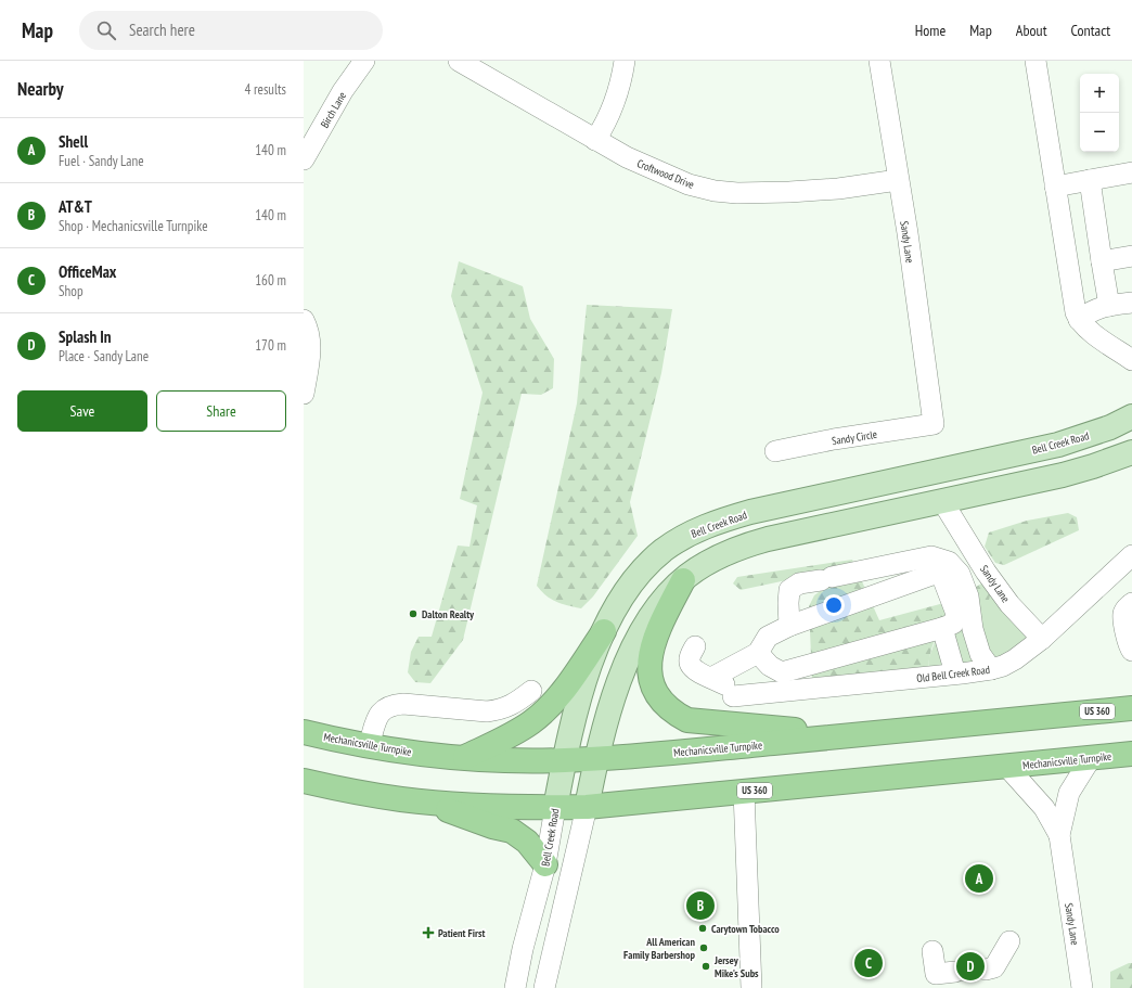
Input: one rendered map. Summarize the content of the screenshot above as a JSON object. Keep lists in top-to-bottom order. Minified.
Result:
{"streets":{"highway":["US 360","Mechanicsville Turnpike"],"main road":["Bell Creek Road"],"street":["Birch Lane","Croftwood Drive","Sandy Lane","Sandy Circle","Old Bell Creek Road"]},"crossings":[["Croftwood Drive","Sandy Lane"],["Sandy Lane","Sandy Circle"],["Sandy Lane","Old Bell Creek Road"],["Sandy Lane","Mechanicsville Turnpike"],["Bell Creek Road","Mechanicsville Turnpike"]],"places":{"other":["Dalton Realty","Carytown Tobacco","All American Family Barbershop","Jersey Mike's Subs"],"health":["Patient First"]},"page":{"header":"Map","search":"Search here","nav":["Home","Map","About","Contact"],"heading":["Nearby","4 results"],"map_buttons":["+","−"],"list":[{"mark":"A","name":"Shell","note":"Fuel · Sandy Lane","value":"140 m"},{"mark":"B","name":"AT&T","note":"Shop · Mechanicsville Turnpike","value":"140 m"},{"mark":"C","name":"OfficeMax","note":"Shop","value":"160 m"},{"mark":"D","name":"Splash In","note":"Place · Sandy Lane","value":"170 m"}],"buttons":["Save","Share"],"pins":["A","B","C","D"]}}
